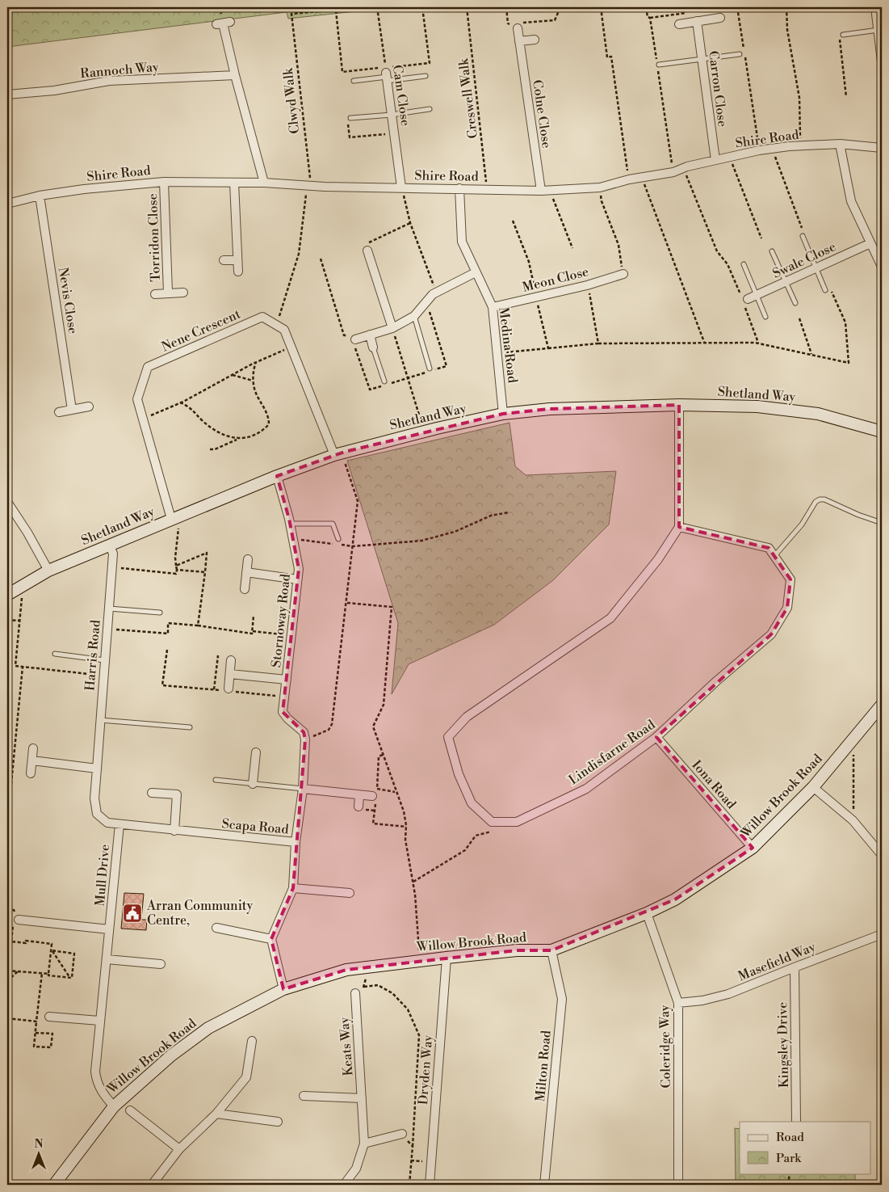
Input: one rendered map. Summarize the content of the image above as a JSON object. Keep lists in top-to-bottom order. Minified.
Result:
{"streets":{"street":["Rannoch Way","Carron Close","Cam Close","Colne Close","Shire Road","Torridon Close","Swale Close","Meon Close","Nevis Close","Nene Crescent","Medina Road","Shetland Way","Stornoway Road","Harris Road","Lindisfarne Road","Iona Road","Willow Brook Road","Scapa Road","Mull Drive","Masefield Way","Kingsley Drive","Keats Way","Coleridge Way","Milton Road","Dryden Way"],"path":["Creswell Walk","Clwyd Walk"]},"crossings":[["Carron Close","Shire Road"],["Cam Close","Shire Road"],["Creswell Walk","Shire Road"],["Clwyd Walk","Shire Road"],["Colne Close","Shire Road"],["Shire Road","Torridon Close"],["Shire Road","Nevis Close"],["Shire Road","Medina Road"],["Meon Close","Medina Road"],["Nene Crescent","Shetland Way"],["Medina Road","Shetland Way"],["Shetland Way","Stornoway Road"],["Shetland Way","Harris Road"],["Stornoway Road","Scapa Road"],["Harris Road","Scapa Road"],["Harris Road","Mull Drive"],["Lindisfarne Road","Iona Road"],["Iona Road","Willow Brook Road"],["Willow Brook Road","Mull Drive"],["Willow Brook Road","Coleridge Way"],["Willow Brook Road","Milton Road"],["Willow Brook Road","Dryden Way"],["Masefield Way","Kingsley Drive"],["Masefield Way","Coleridge Way"]],"places":{"public building":["Arran Community Centre,"]},"legend":["Road","Park"],"north":"top"}
